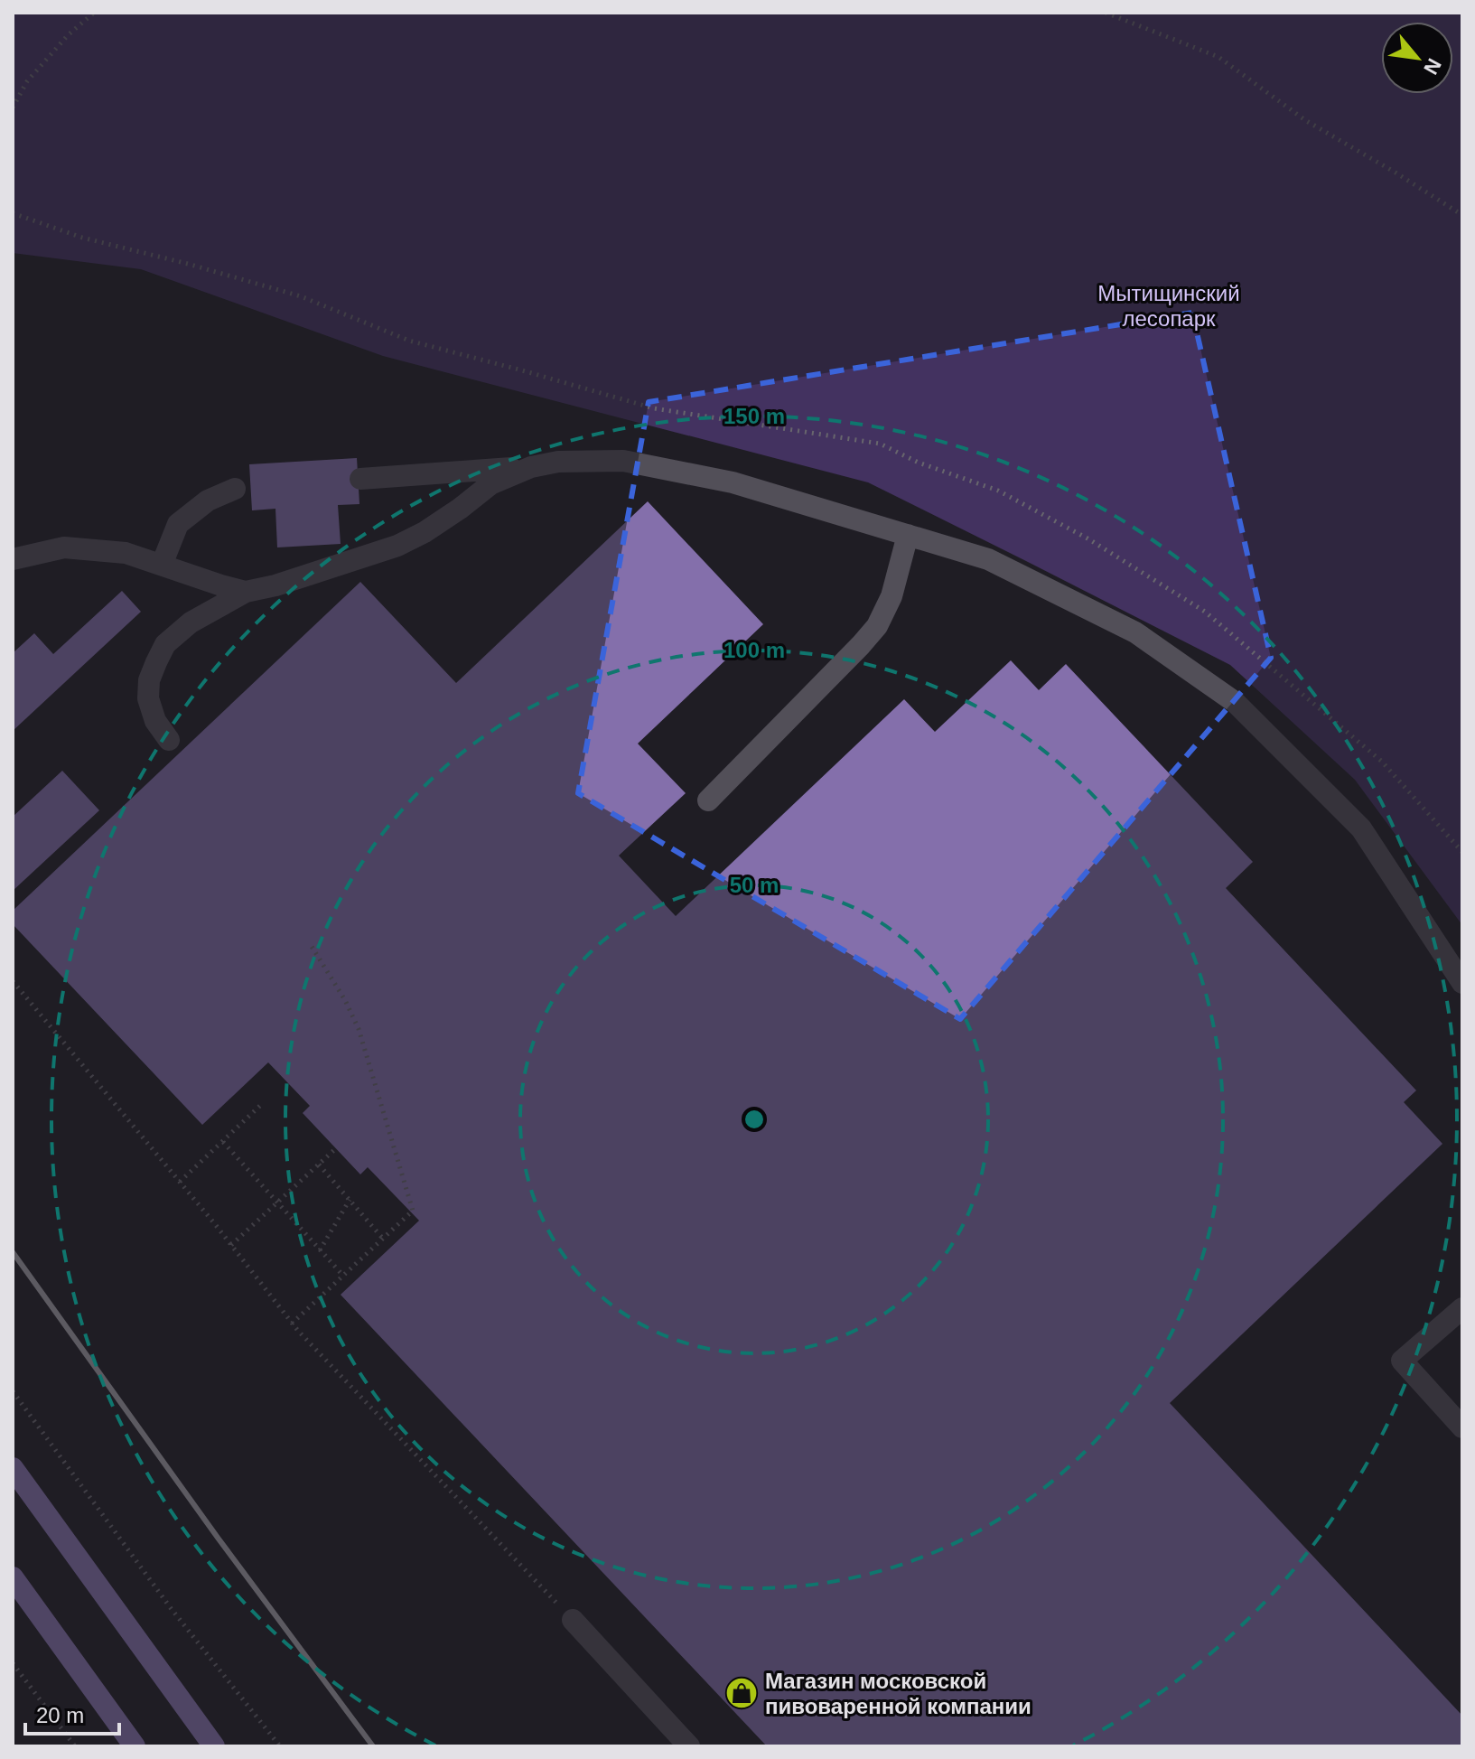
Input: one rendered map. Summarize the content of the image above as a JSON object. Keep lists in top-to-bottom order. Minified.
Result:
{"parks":["Мытищинский лесопарк"],"places":{"shop":["Магазин московской пивоваренной компании"]},"scale_bar":"20 m","north":"bottom right","rings":["150 m","100 m","50 m"]}
